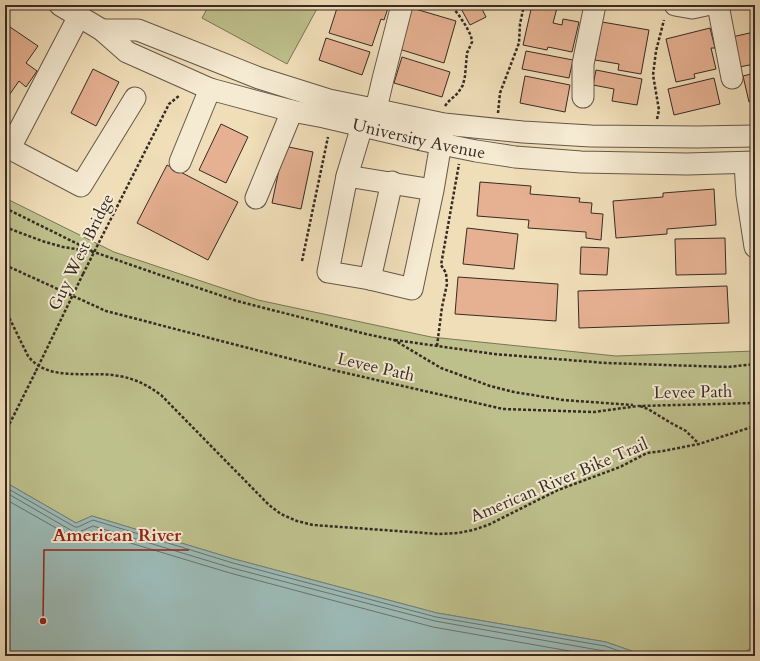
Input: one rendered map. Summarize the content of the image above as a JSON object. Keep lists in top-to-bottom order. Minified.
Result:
{"streets":{"street":["University Avenue"],"path":["Guy West Bridge","Levee Path","American River Bike Trail"]},"places":["American River"]}
